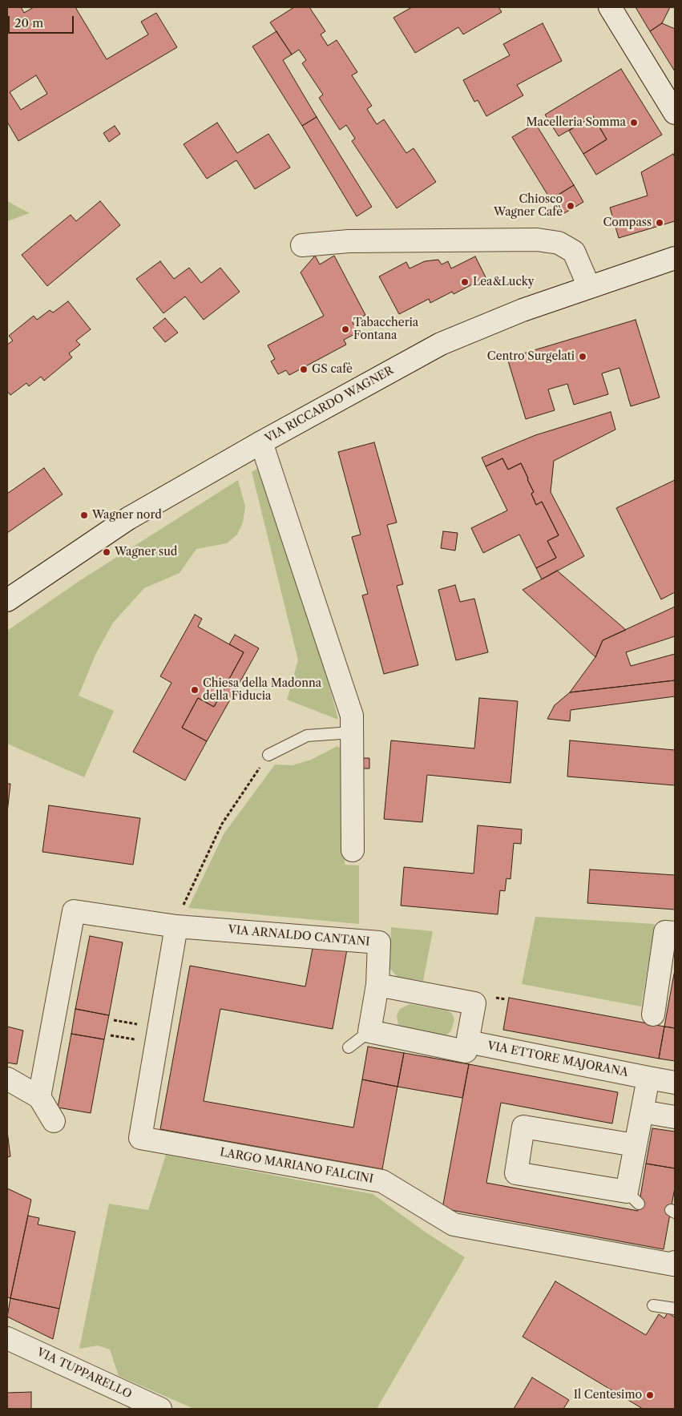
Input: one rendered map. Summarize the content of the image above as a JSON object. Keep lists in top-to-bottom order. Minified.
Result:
{"streets":{"street":["VIA RICCARDO WAGNER","VIA ARNALDO CANTANI","VIA ETTORE MAJORANA","LARGO MARIANO FALCINI","VIA TUPPARELLO"]},"crossings":[["VIA ARNALDO CANTANI","LARGO MARIANO FALCINI"]],"places":["Macelleria Somma","Chiosco Wagner Cafè","Compass","Lea&Lucky","Tabaccheria Fontana","Centro Surgelati","GS cafè","Wagner nord","Wagner sud","Chiesa della Madonna della Fiducia","Il Centesimo"],"scale_bar":"20 m"}
